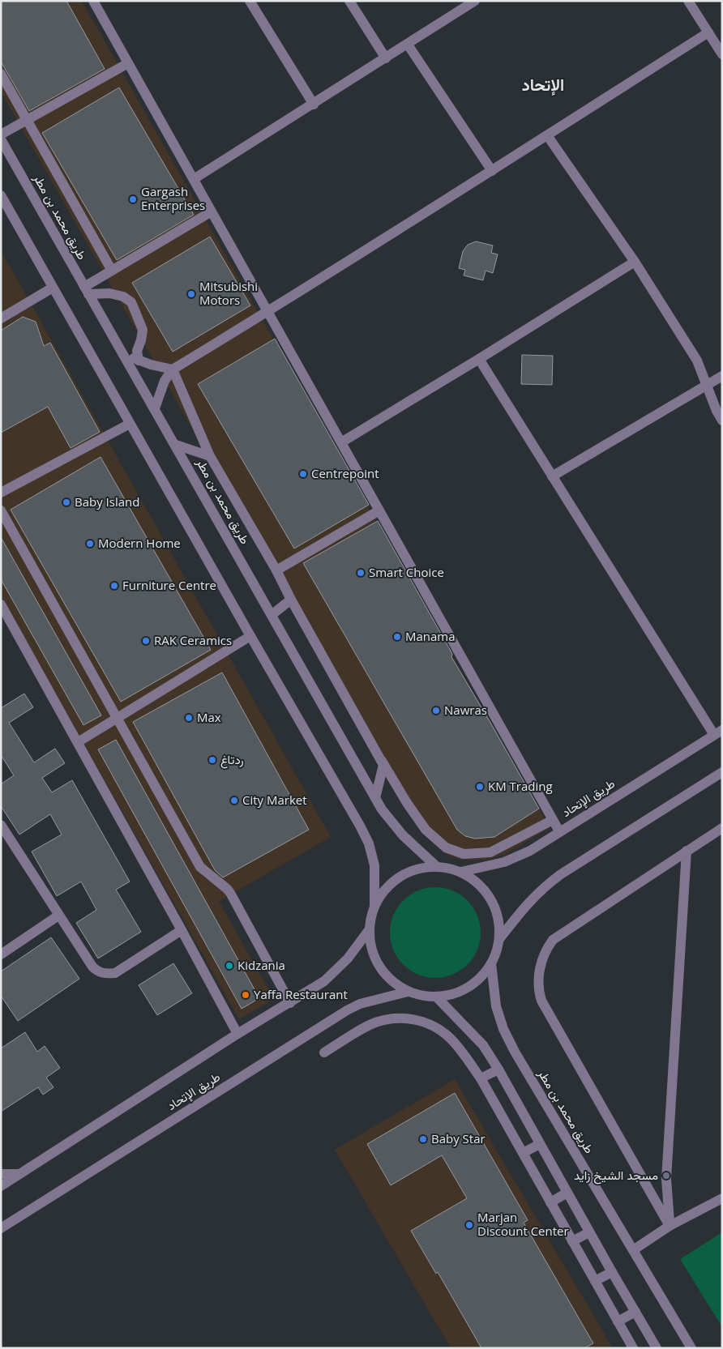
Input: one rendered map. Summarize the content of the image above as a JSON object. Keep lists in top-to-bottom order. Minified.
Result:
{"streets":{"street":["طريق محمد بن مطر","طريق اﻹتحاد"]},"crossings":[["طريق محمد بن مطر","طريق اﻹتحاد"]],"districts":["اﻹتحاد"],"places":["Gargash Enterprises","Mitsubishi Motors","Centrepoint","Baby Island","Modern Home","Smart Choice","Furniture Centre","Manama","RAK Ceramics","Nawras","Max","ردتاغ","KM Trading","City Market","Kidzania","Yaffa Restaurant","Baby Star","مسجد الشيخ زايد","Marjan Discount Center"]}
